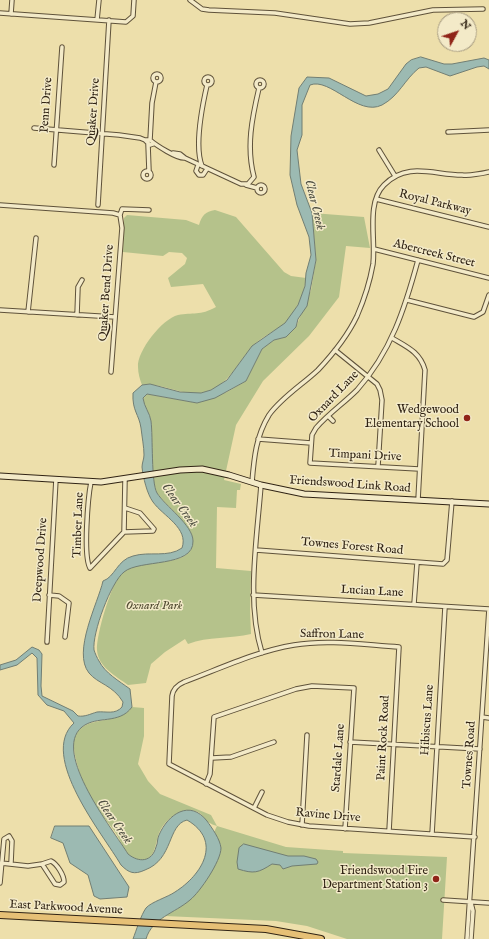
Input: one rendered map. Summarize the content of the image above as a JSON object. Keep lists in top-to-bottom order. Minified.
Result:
{"streets":{"main road":["Friendswood Link Road","East Parkwood Avenue"],"street":["Penn Drive","Quaker Drive","Royal Parkway","Abercreek Street","Quaker Bend Drive","Oxnard Lane","Timpani Drive","Timber Lane","Townes Forest Road","Deepwood Drive","Lucian Lane","Saffron Lane","Hibiscus Lane","Paint Rock Road","Townes Road","Stardale Lane","Ravine Drive"]},"crossings":[["Abercreek Street","Oxnard Lane"],["Oxnard Lane","Timpani Drive"],["Friendswood Link Road","Timber Lane"],["Friendswood Link Road","Townes Forest Road"],["Friendswood Link Road","Deepwood Drive"],["Lucian Lane","Hibiscus Lane"],["Lucian Lane","Townes Road"],["Saffron Lane","Paint Rock Road"],["Saffron Lane","Ravine Drive"],["Hibiscus Lane","Ravine Drive"],["Paint Rock Road","Ravine Drive"],["Townes Road","Ravine Drive"],["Stardale Lane","Ravine Drive"]],"water":["Clear Creek"],"parks":["Oxnard Park"],"places":["Wedgewood Elementary School","Friendswood Fire Department Station 3"],"north":"top right"}
